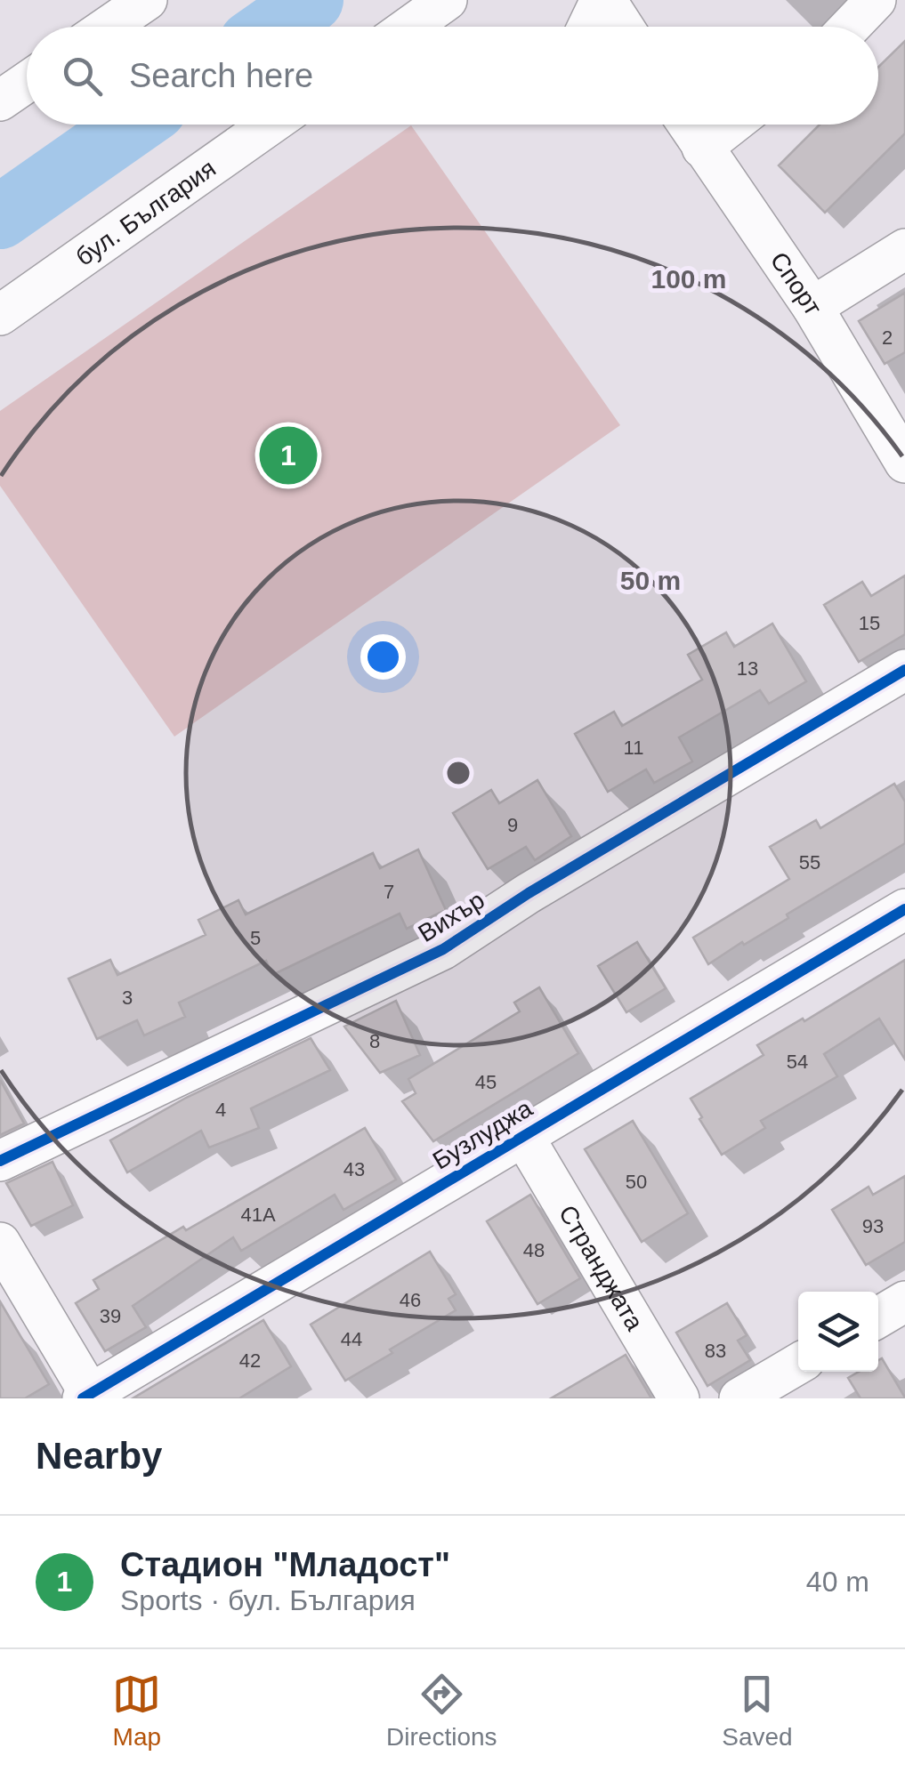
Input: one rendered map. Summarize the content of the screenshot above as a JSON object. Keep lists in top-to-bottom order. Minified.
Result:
{"streets":{"street":["бул. България","Спорт","Вихър","Бузлуджа","Странджата"]},"crossings":[["Бузлуджа","Странджата"]],"house_numbers":["2","15","13","11","9","55","7","5","3","8","54","45","4","43","50","41А","93","48","46","39","44","83","42"],"page":{"search":"Search here","pins":"1","heading":"Nearby","list":[{"mark":"1","name":"Стадион \"Младост\"","note":"Sports · бул. България","value":"40 m"}],"nav":["Map","Directions","Saved"]},"rings":["100 m","50 m"]}
